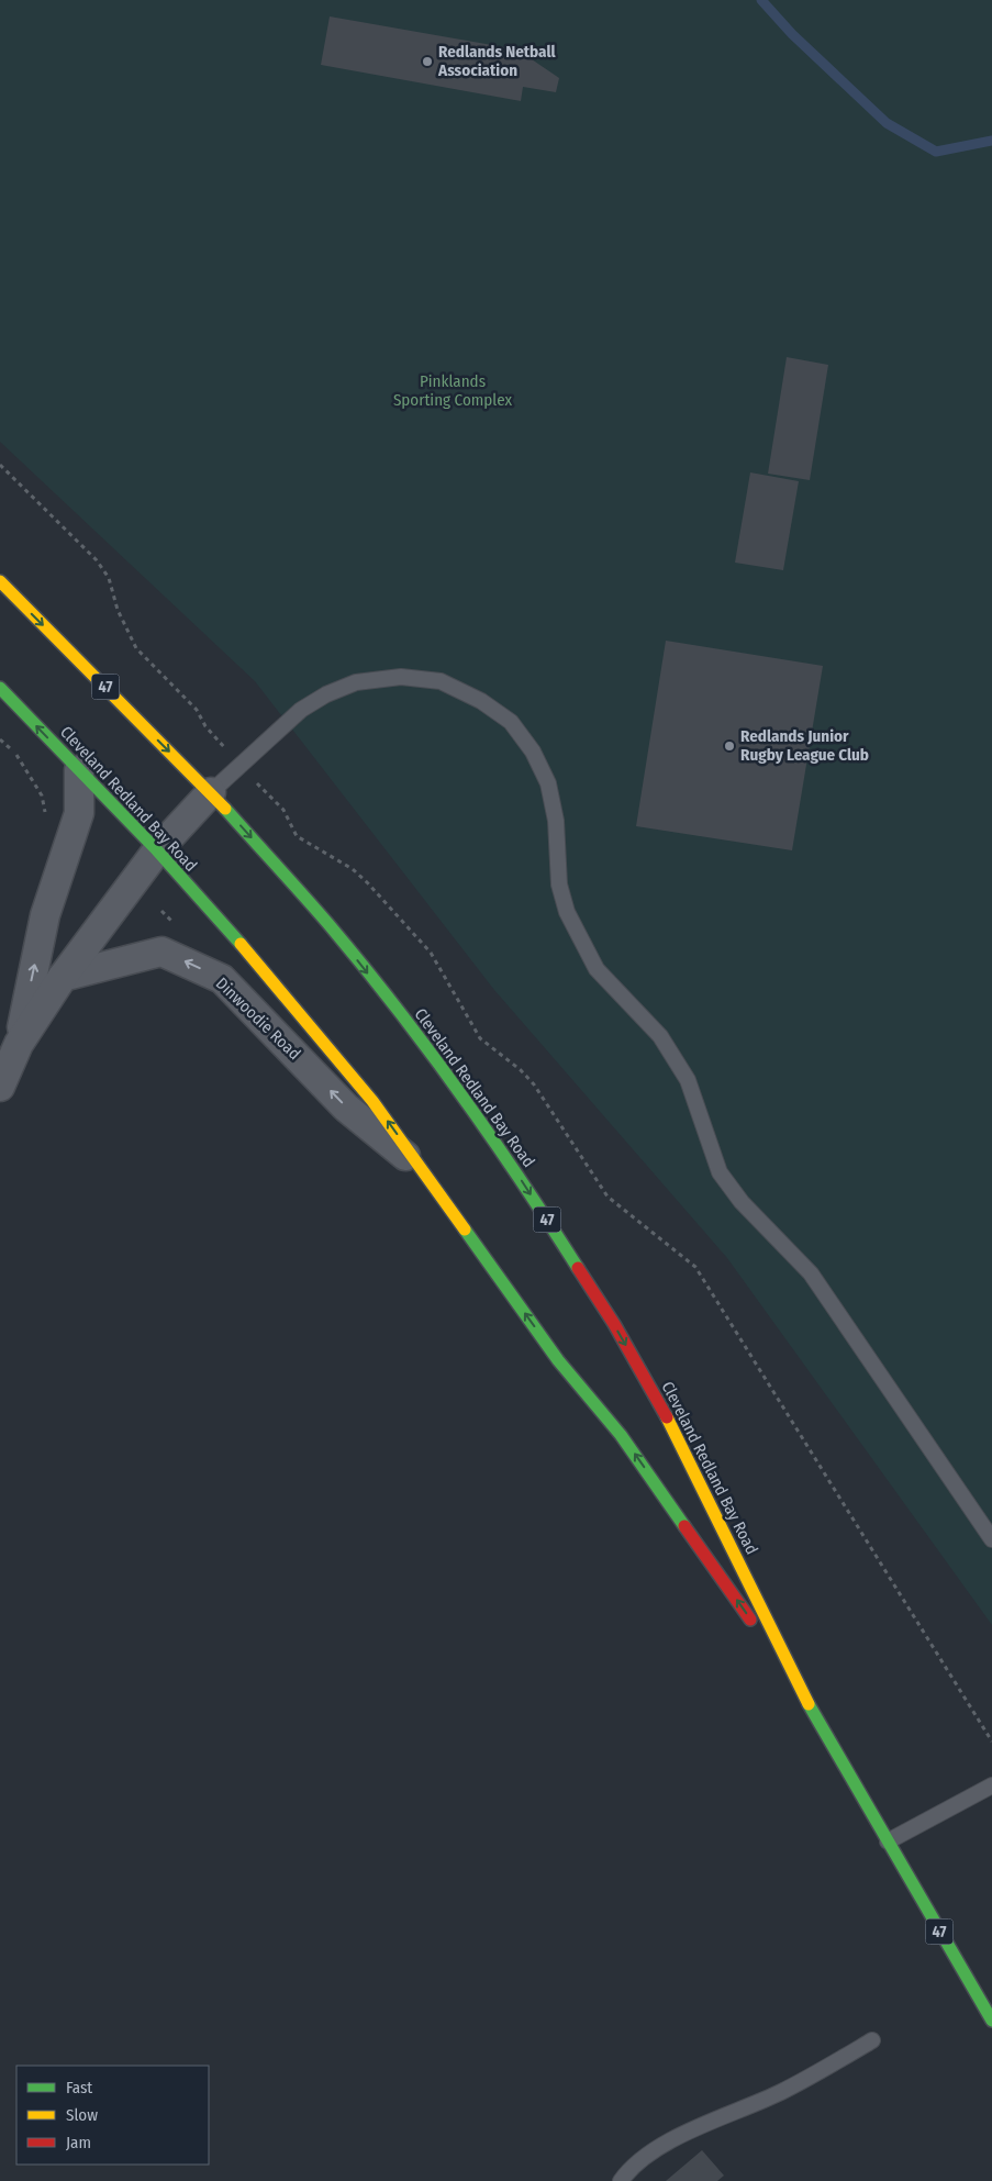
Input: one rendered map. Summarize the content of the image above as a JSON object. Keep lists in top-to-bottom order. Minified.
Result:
{"streets":{"highway":["47","Cleveland Redland Bay Road"],"street":["Dinwoodie Road"]},"crossings":[["Cleveland Redland Bay Road","Dinwoodie Road"]],"one_way":["Dinwoodie Road"],"parks":["Pinklands Sporting Complex"],"places":["Redlands Netball Association","Redlands Junior Rugby League Club"],"legend":["Fast","Slow","Jam"]}
